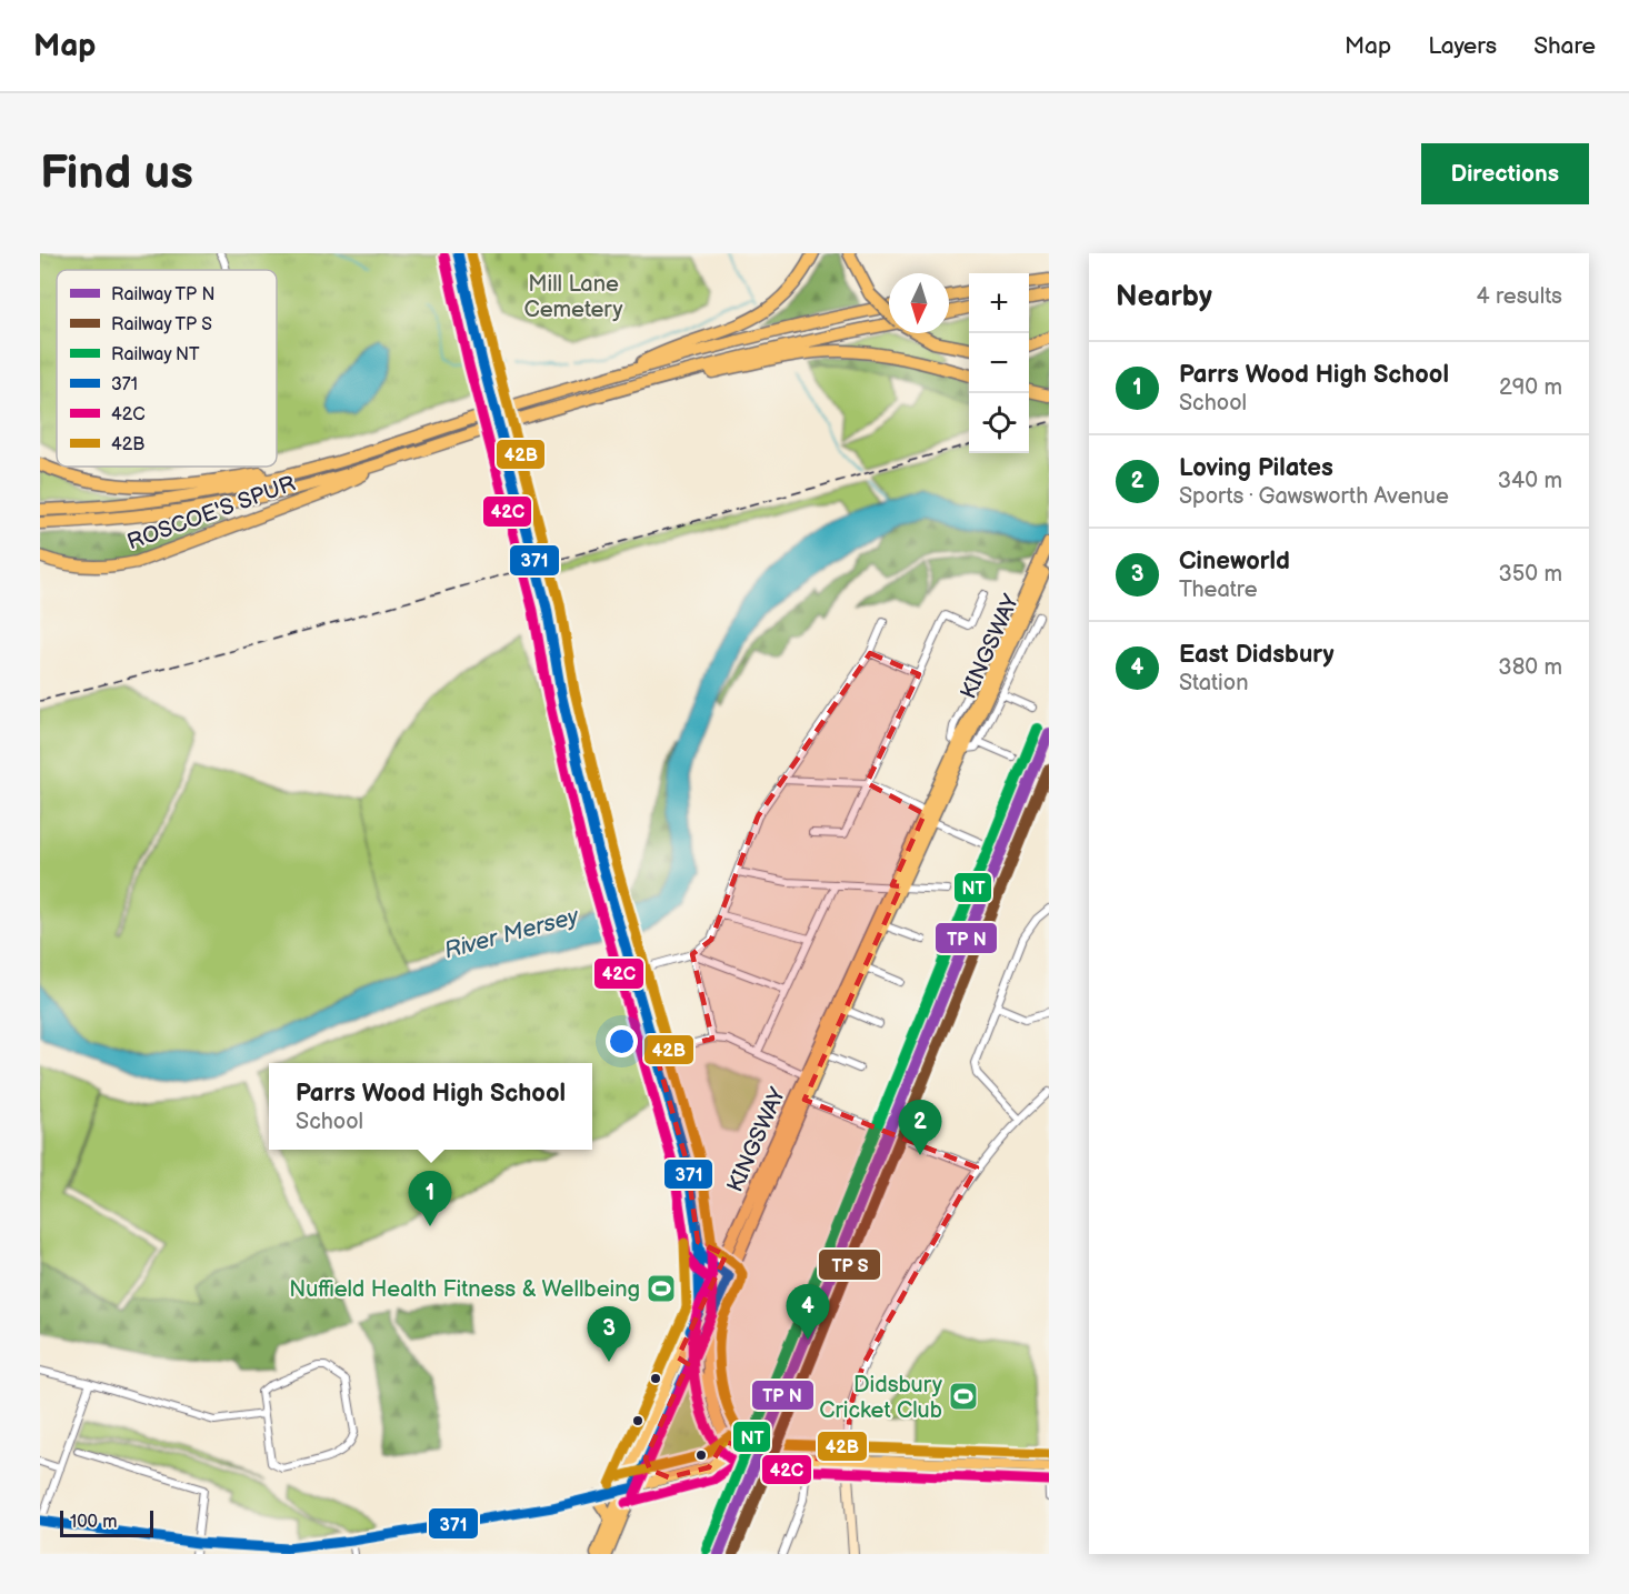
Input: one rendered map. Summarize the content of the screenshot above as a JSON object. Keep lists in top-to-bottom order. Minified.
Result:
{"streets":{"highway":["ROSCOE'S SPUR","KINGSWAY"]},"water":["River Mersey"],"parks":["Mill Lane Cemetery"],"places":{"sports":["Nuffield Health Fitness & Wellbeing","Didsbury Cricket Club"]},"lines":["transit line 371","transit line 42B","transit line 42C","rail line NT"],"legend":["Railway TP N","Railway TP S","Railway NT","371","42C","42B"],"scale_bar":"100 m","north":"bottom","page":{"header":"Map","nav":["Map","Layers","Share"],"buttons":"Directions","title":"Find us","heading":["Nearby","4 results"],"map_buttons":["+","−"],"list":[{"mark":"1","name":"Parrs Wood High School","note":"School","value":"290 m"},{"mark":"2","name":"Loving Pilates","note":"Sports · Gawsworth Avenue","value":"340 m"},{"mark":"3","name":"Cineworld","note":"Theatre","value":"350 m"},{"mark":"4","name":"East Didsbury","note":"Station","value":"380 m"}],"popup":["Parrs Wood High School","School"],"pins":["2","1","4","3"],"scale":"100 m"}}
